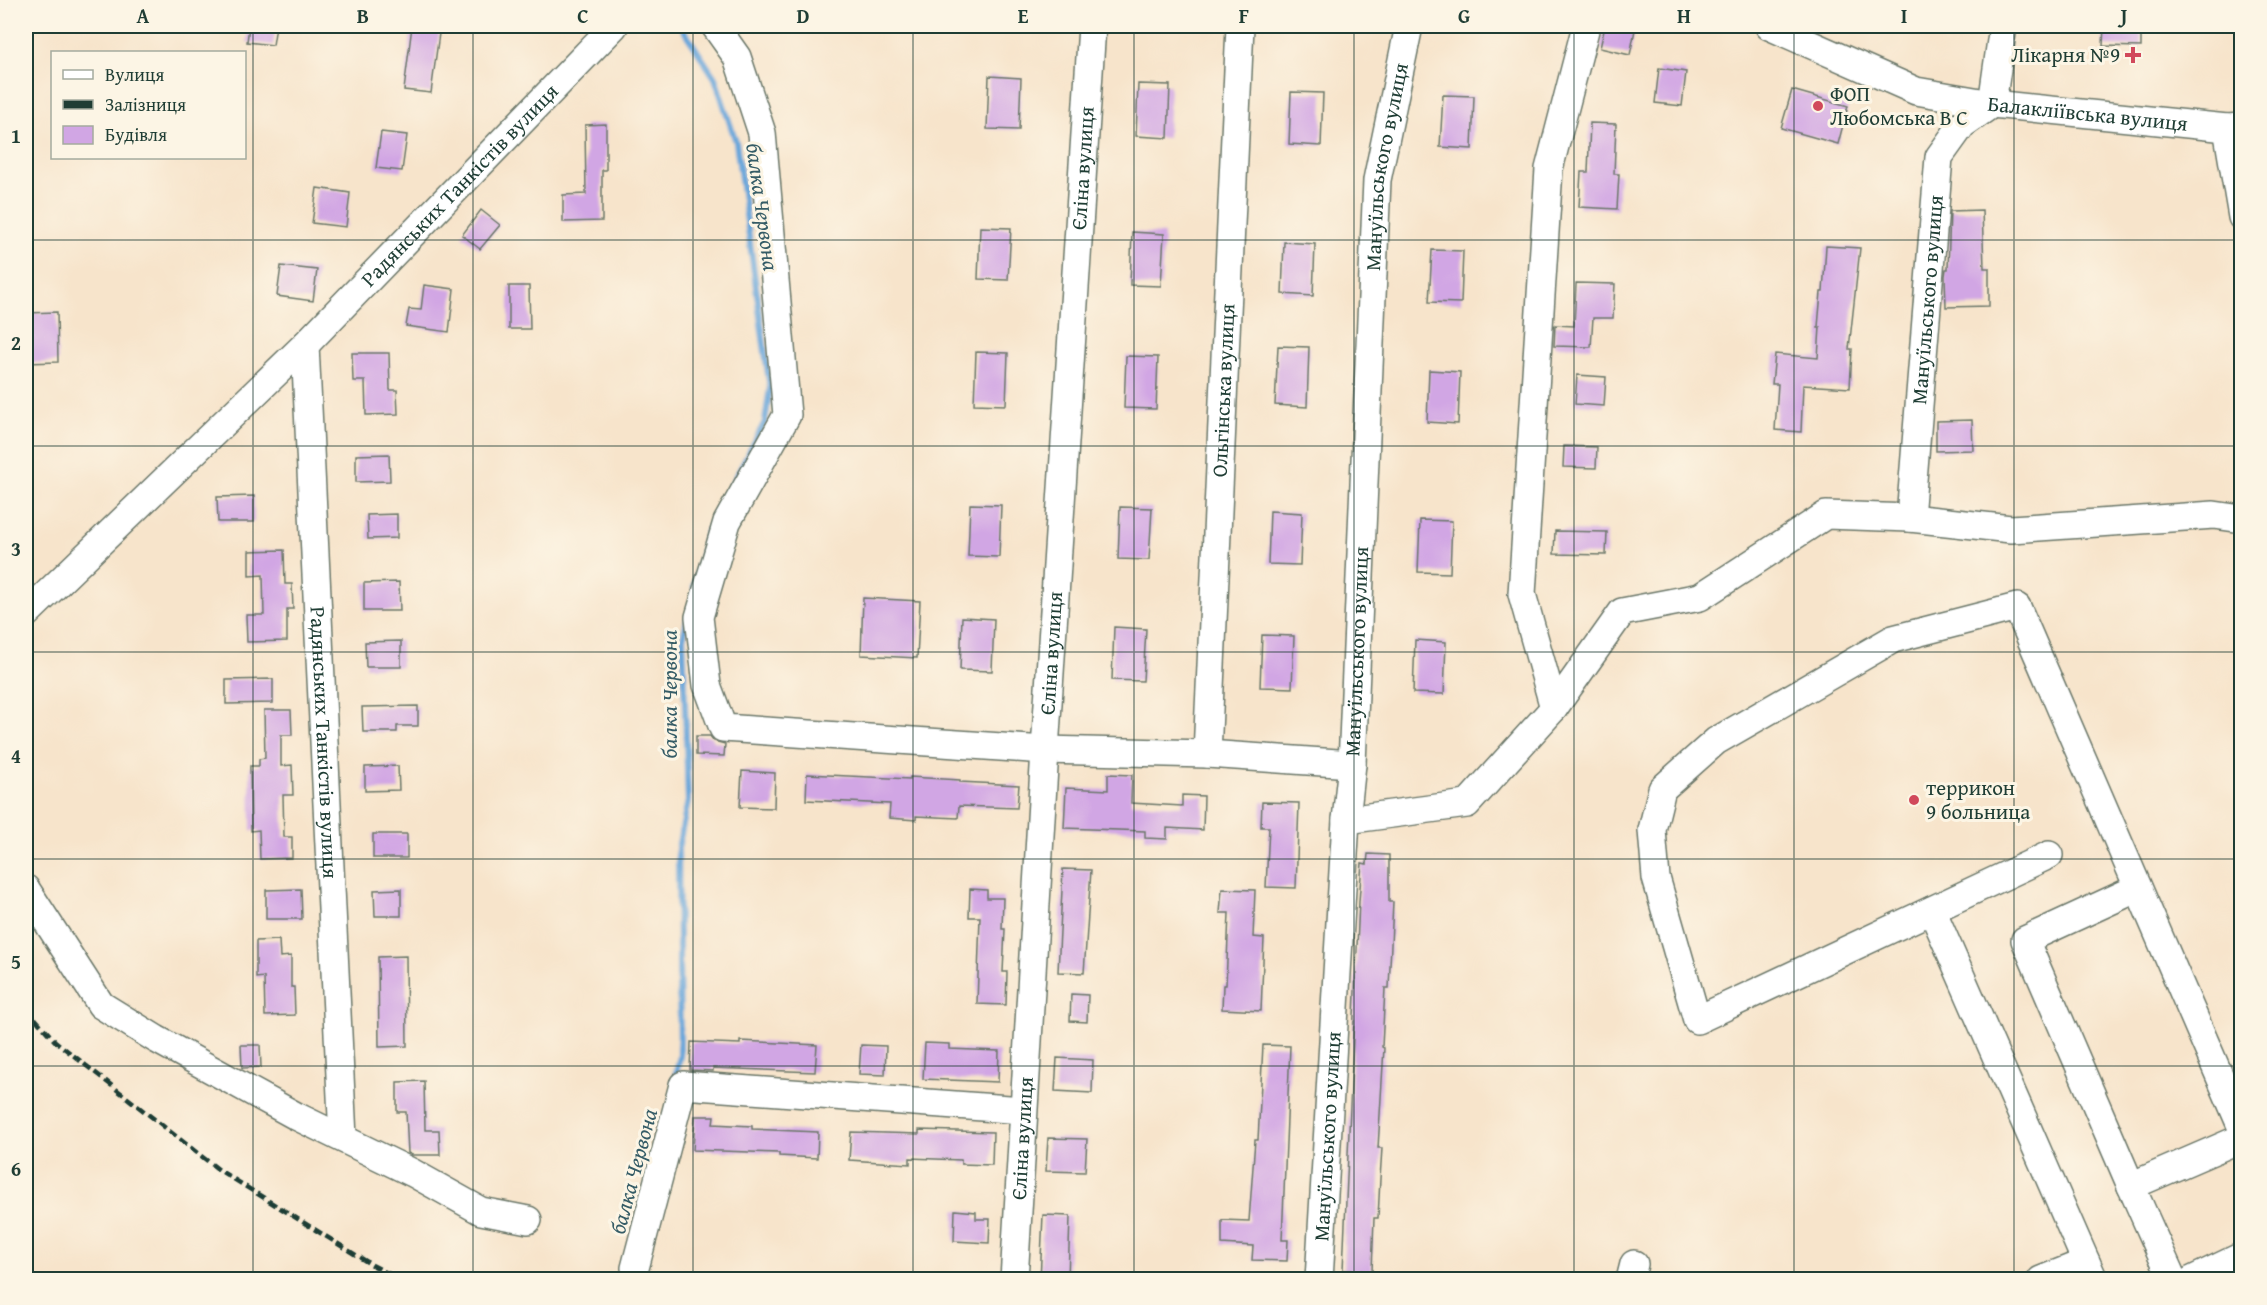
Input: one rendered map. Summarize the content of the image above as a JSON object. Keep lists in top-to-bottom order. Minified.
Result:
{"streets":{"street":["Балакліївська вулиця","Єліна вулиця","Мануїльського вулиця","Радянських Танкістів вулиця","Ольгінська вулиця"]},"crossings":[["Балакліївська вулиця","Мануїльського вулиця"]],"water":["балка Червона"],"places":{"health":["Лікарня №9"],"other":["ФОП Любомська В С","террикон 9 больница"]},"legend":["Вулиця","Залізниця","Будівля"],"grid":{"columns":["A","B","C","D","E","F","G","H","I","J"],"rows":["1","2","3","4","5","6"]}}
